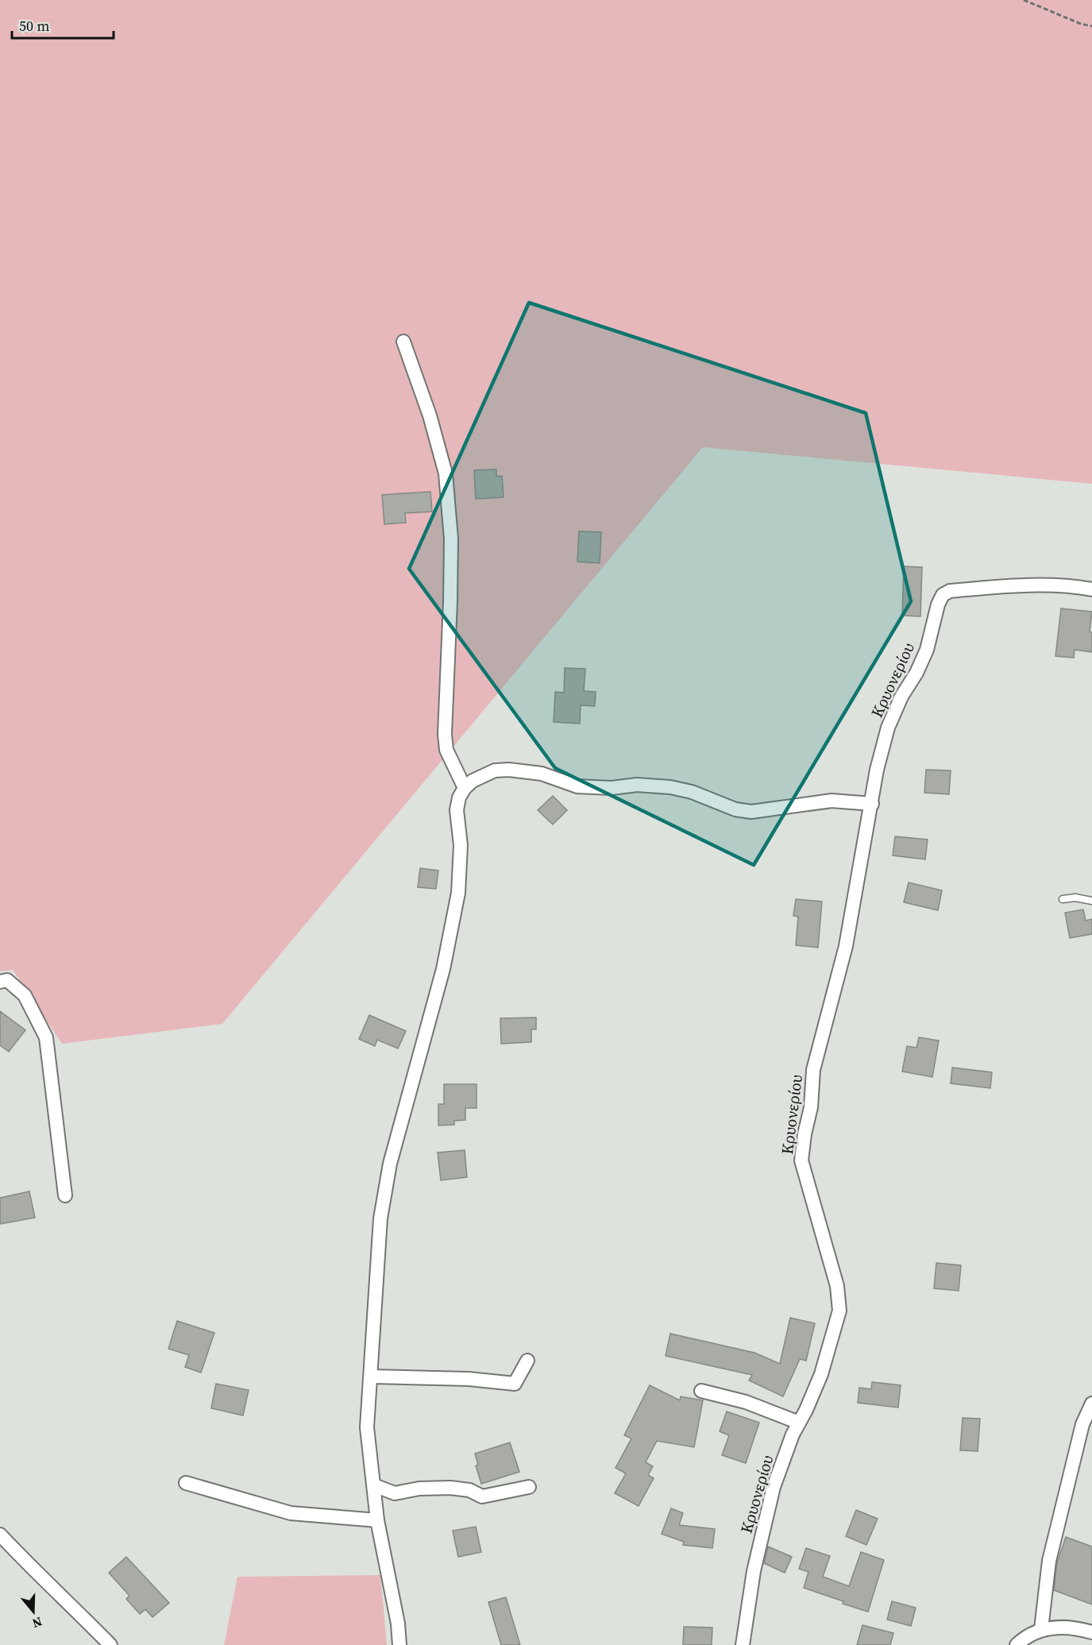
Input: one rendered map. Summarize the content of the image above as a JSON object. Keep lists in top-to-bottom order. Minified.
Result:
{"streets":{"street":["Κρυονερίου"]},"scale_bar":"50 m","north":"bottom"}
